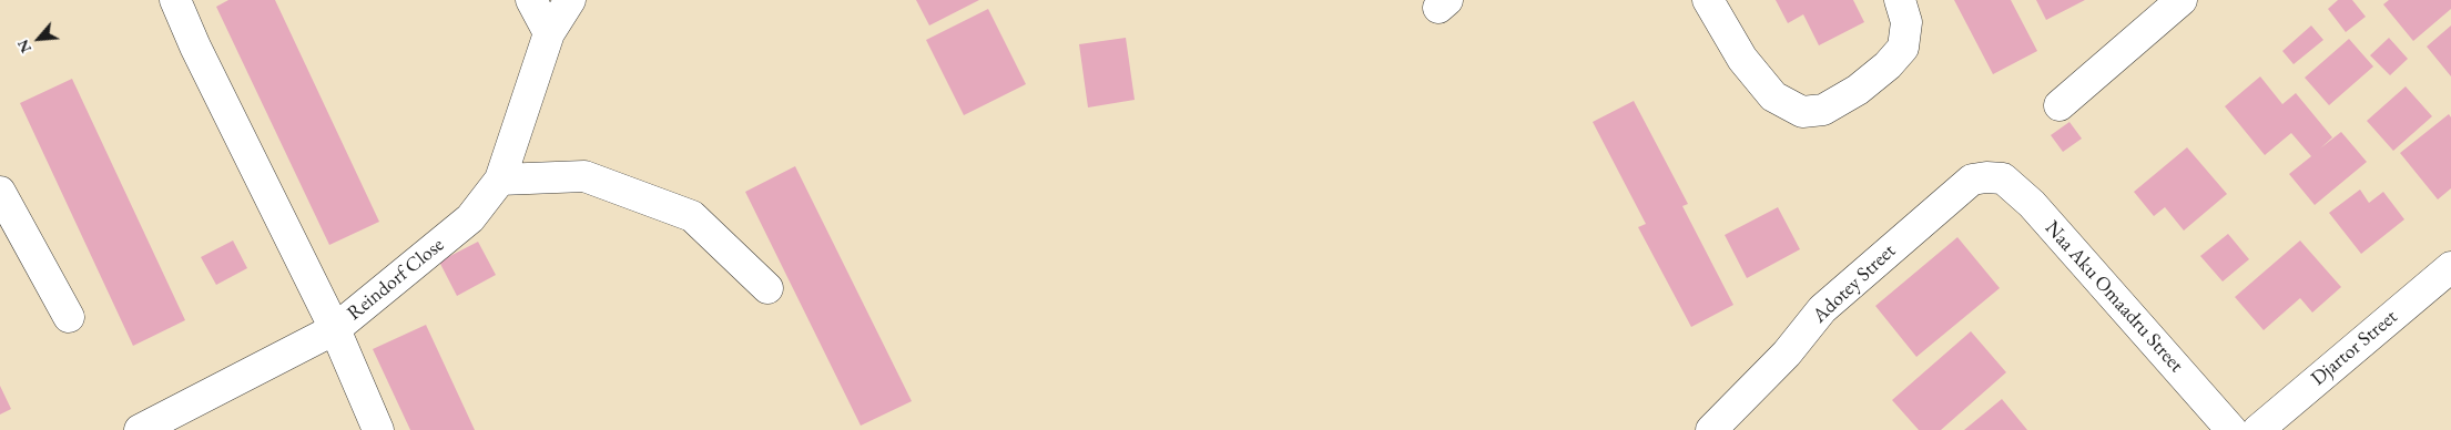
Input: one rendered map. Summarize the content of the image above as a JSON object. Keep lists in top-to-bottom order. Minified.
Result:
{"streets":{"street":["Reindorf Close","Adotey Street","Naa Aku Omaadru Street","Djartor Street"]},"crossings":[["Adotey Street","Naa Aku Omaadru Street"]],"north":"bottom left"}
